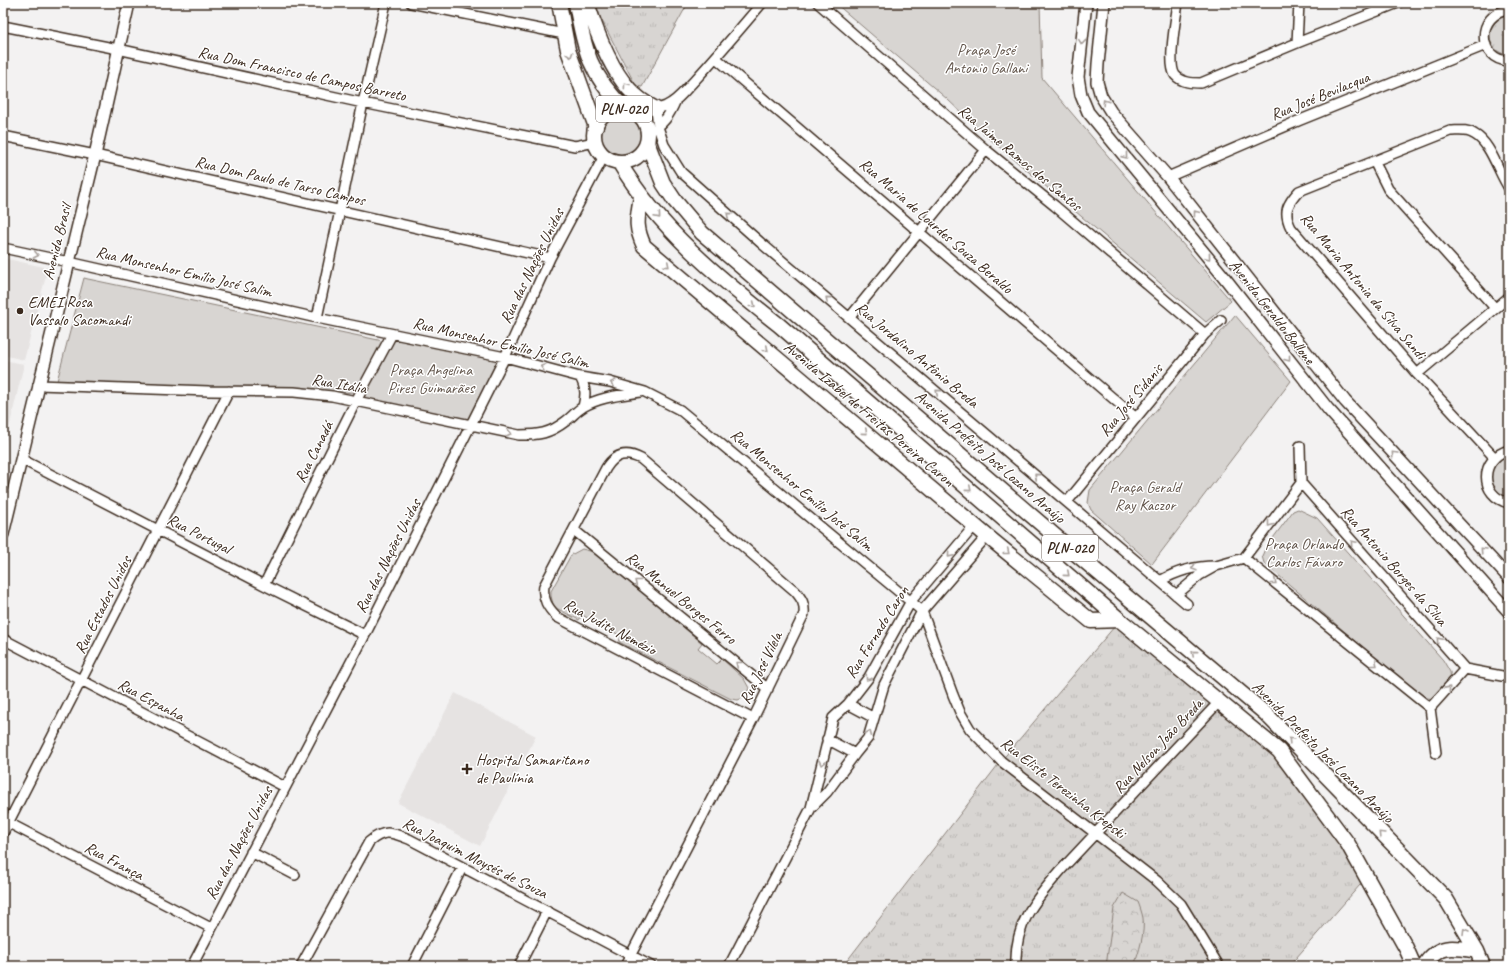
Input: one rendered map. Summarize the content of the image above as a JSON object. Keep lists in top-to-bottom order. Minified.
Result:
{"streets":{"main road":["PLN-020","Avenida Izabel de Freitas Pereira Caron","Avenida Prefeito José Lozano Araújo"],"street":["Rua Dom Francisco de Campos Barreto","Rua José Bevilacqua","Rua Jaime Ramos dos Santos","Rua Dom Paulo de Tarso Campos","Rua Maria de Lourdes Souza Beraldo","Avenida Brasil","Rua das Nações Unidas","Rua Monsenhor Emílio José Salim","Rua Maria Antonia da Silva Sandi","Avenida Geraldo Ballone","Rua Jordalino Antônio Breda","Rua Itália","Rua José Sidanis","Rua Canadá","Rua Portugal","Rua Antonio Borges da Silva","Rua Manuel Borges Ferro","Rua Estados Unidos","Rua Judite Nemézio","Rua Fernado Caron","Rua José Vilela","Rua Espanha","Rua Nelson João Breda","Rua Eliste Terezinha Krepski","Rua Joaquim Moysés de Souza","Rua França"]},"crossings":[["Rua Dom Francisco de Campos Barreto","PLN-020"],["Rua Dom Francisco de Campos Barreto","Avenida Brasil"],["Rua Dom Francisco de Campos Barreto","Rua das Nações Unidas"],["Rua Dom Francisco de Campos Barreto","Rua Jordalino Antônio Breda"],["Rua Dom Francisco de Campos Barreto","Avenida Prefeito José Lozano Araújo"],["Rua José Bevilacqua","Avenida Geraldo Ballone"],["PLN-020","Rua das Nações Unidas"],["PLN-020","Rua Jordalino Antônio Breda"],["PLN-020","Avenida Prefeito José Lozano Araújo"],["Rua Jaime Ramos dos Santos","Rua José Sidanis"],["Rua Dom Paulo de Tarso Campos","Avenida Brasil"],["Rua Dom Paulo de Tarso Campos","Rua das Nações Unidas"],["Rua Maria de Lourdes Souza Beraldo","Rua José Sidanis"],["Avenida Brasil","Rua Monsenhor Emílio José Salim"],["Avenida Brasil","Rua Itália"],["Avenida Brasil","Rua Portugal"],["Rua das Nações Unidas","Rua Monsenhor Emílio José Salim"],["Rua das Nações Unidas","Rua Jordalino Antônio Breda"],["Rua das Nações Unidas","Rua Itália"],["Rua das Nações Unidas","Avenida Prefeito José Lozano Araújo"],["Rua das Nações Unidas","Rua Portugal"],["Rua das Nações Unidas","Rua Espanha"],["Rua das Nações Unidas","Rua França"],["Rua Monsenhor Emílio José Salim","Rua Itália"],["Rua Monsenhor Emílio José Salim","Rua Canadá"],["Rua Monsenhor Emílio José Salim","Rua Fernado Caron"],["Rua Monsenhor Emílio José Salim","Rua Eliste Terezinha Krepski"],["Rua Jordalino Antônio Breda","Rua José Sidanis"],["Rua Jordalino Antônio Breda","Avenida Prefeito José Lozano Araújo"],["Rua Itália","Rua Canadá"],["Rua Itália","Rua Estados Unidos"],["Avenida Izabel de Freitas Pereira Caron","Avenida Prefeito José Lozano Araújo"],["Avenida Izabel de Freitas Pereira Caron","Rua Fernado Caron"],["Rua Canadá","Rua Portugal"],["Avenida Prefeito José Lozano Araújo","Rua Nelson João Breda"],["Rua Portugal","Rua Estados Unidos"],["Rua Manuel Borges Ferro","Rua Judite Nemézio"],["Rua Manuel Borges Ferro","Rua José Vilela"],["Rua Estados Unidos","Rua Espanha"],["Rua Estados Unidos","Rua França"],["Rua Judite Nemézio","Rua José Vilela"],["Rua Fernado Caron","Rua Eliste Terezinha Krepski"],["Rua José Vilela","Rua Joaquim Moysés de Souza"],["Rua Nelson João Breda","Rua Eliste Terezinha Krepski"]],"one_way":["Rua Jordalino Antônio Breda","Avenida Izabel de Freitas Pereira Caron","Rua Manuel Borges Ferro"],"parks":["Praça José Antonio Gallani","Praça Angelina Pires Guimarães","Praça Gerald Ray Kaczor","Praça Orlando Carlos Fávaro"],"places":{"other":["EMEI Rosa Vassalo Sacomandi"],"health":["Hospital Samaritano de Paulínia"]}}
